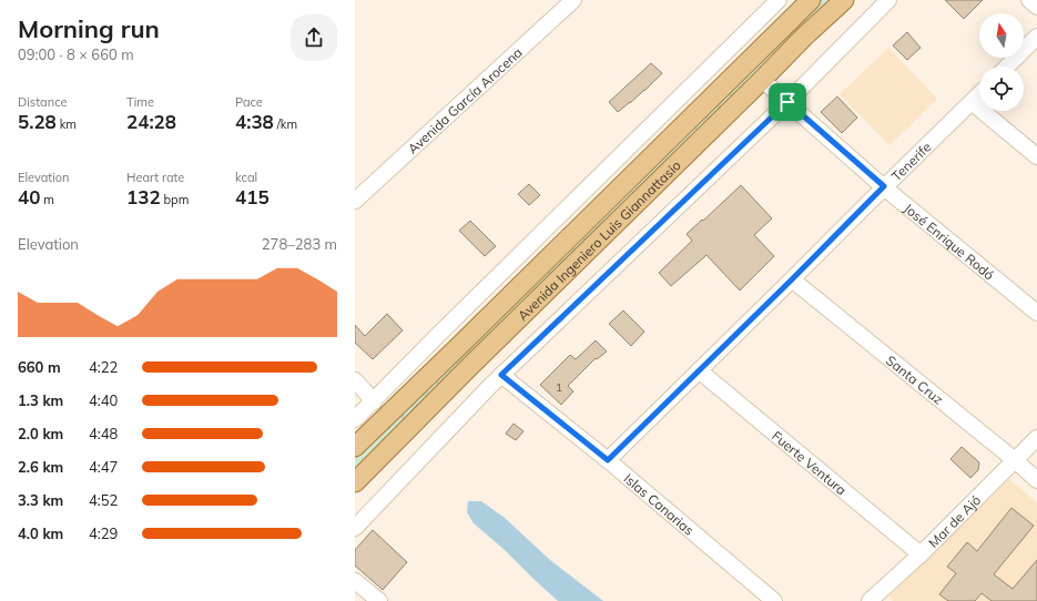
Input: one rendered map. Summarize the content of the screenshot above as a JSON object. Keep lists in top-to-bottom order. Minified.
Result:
{"streets":{"main road":["Avenida Ingeniero Luis Giannattasio"],"street":["Avenida García Arocena","Tenerife","José Enrique Rodó","Santa Cruz","Fuerte Ventura","Islas Canarias","Mar de Ajó"]},"crossings":[["Tenerife","José Enrique Rodó"],["Tenerife","Santa Cruz"],["Tenerife","Fuerte Ventura"],["Tenerife","Islas Canarias"],["Avenida Ingeniero Luis Giannattasio","José Enrique Rodó"],["Santa Cruz","Mar de Ajó"],["Fuerte Ventura","Mar de Ajó"]],"house_numbers":["1"],"north":"top","page":{"heading":["Morning run","09:00 · 8 × 660 m"],"stats":[["Distance","5.28 km"],["Time","24:28"],["Pace","4:38 /km"],["Elevation","40 m"],["Heart rate","132 bpm"],["kcal","415"]],"chart":["Elevation","278–283 m"],"list":[{"name":"660 m","note":"4:22"},{"name":"1.3 km","note":"4:40"},{"name":"2.0 km","note":"4:48"},{"name":"2.6 km","note":"4:47"},{"name":"3.3 km","note":"4:52"},{"name":"4.0 km","note":"4:29"}]}}
